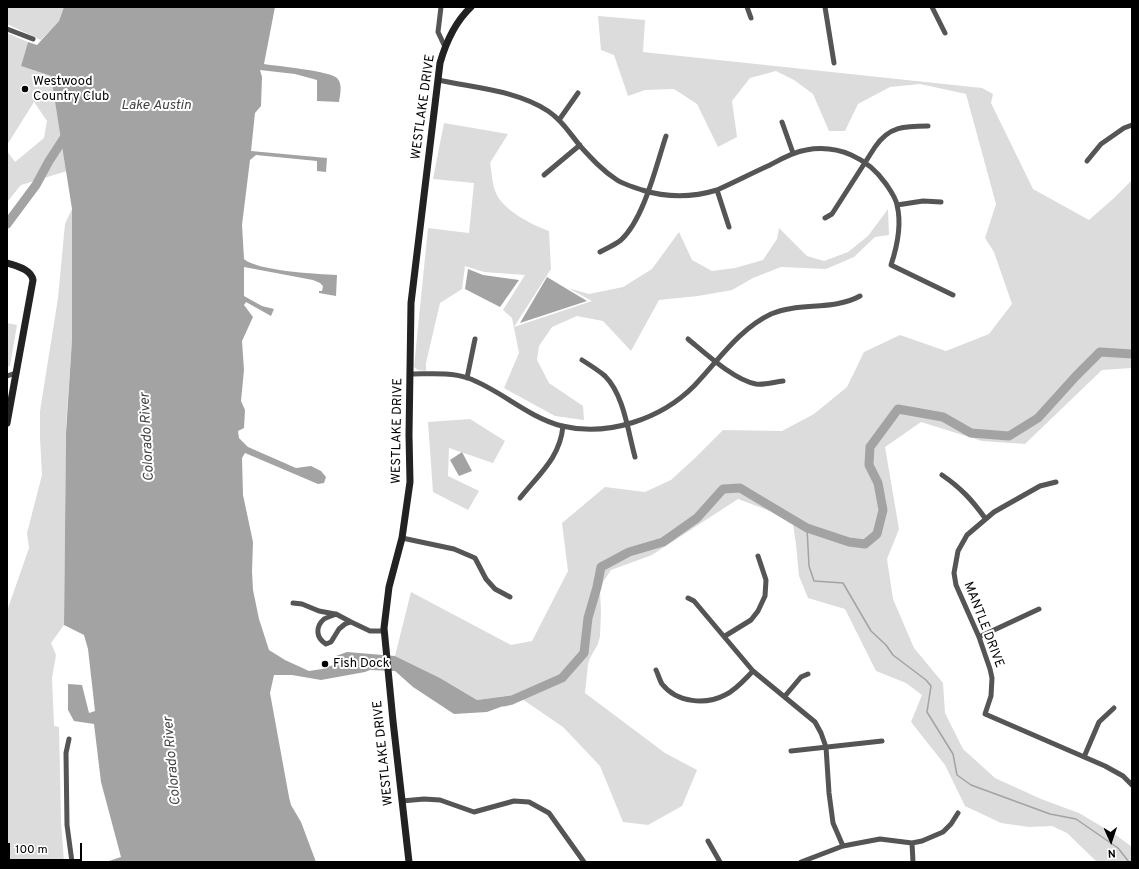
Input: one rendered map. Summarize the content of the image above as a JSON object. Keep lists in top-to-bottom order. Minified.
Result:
{"streets":{"street":["WESTLAKE DRIVE","MANTLE DRIVE"]},"water":["Lake Austin","Colorado River"],"places":["Westwood Country Club","Fish Dock"],"scale_bar":"100 m","north":"bottom"}
